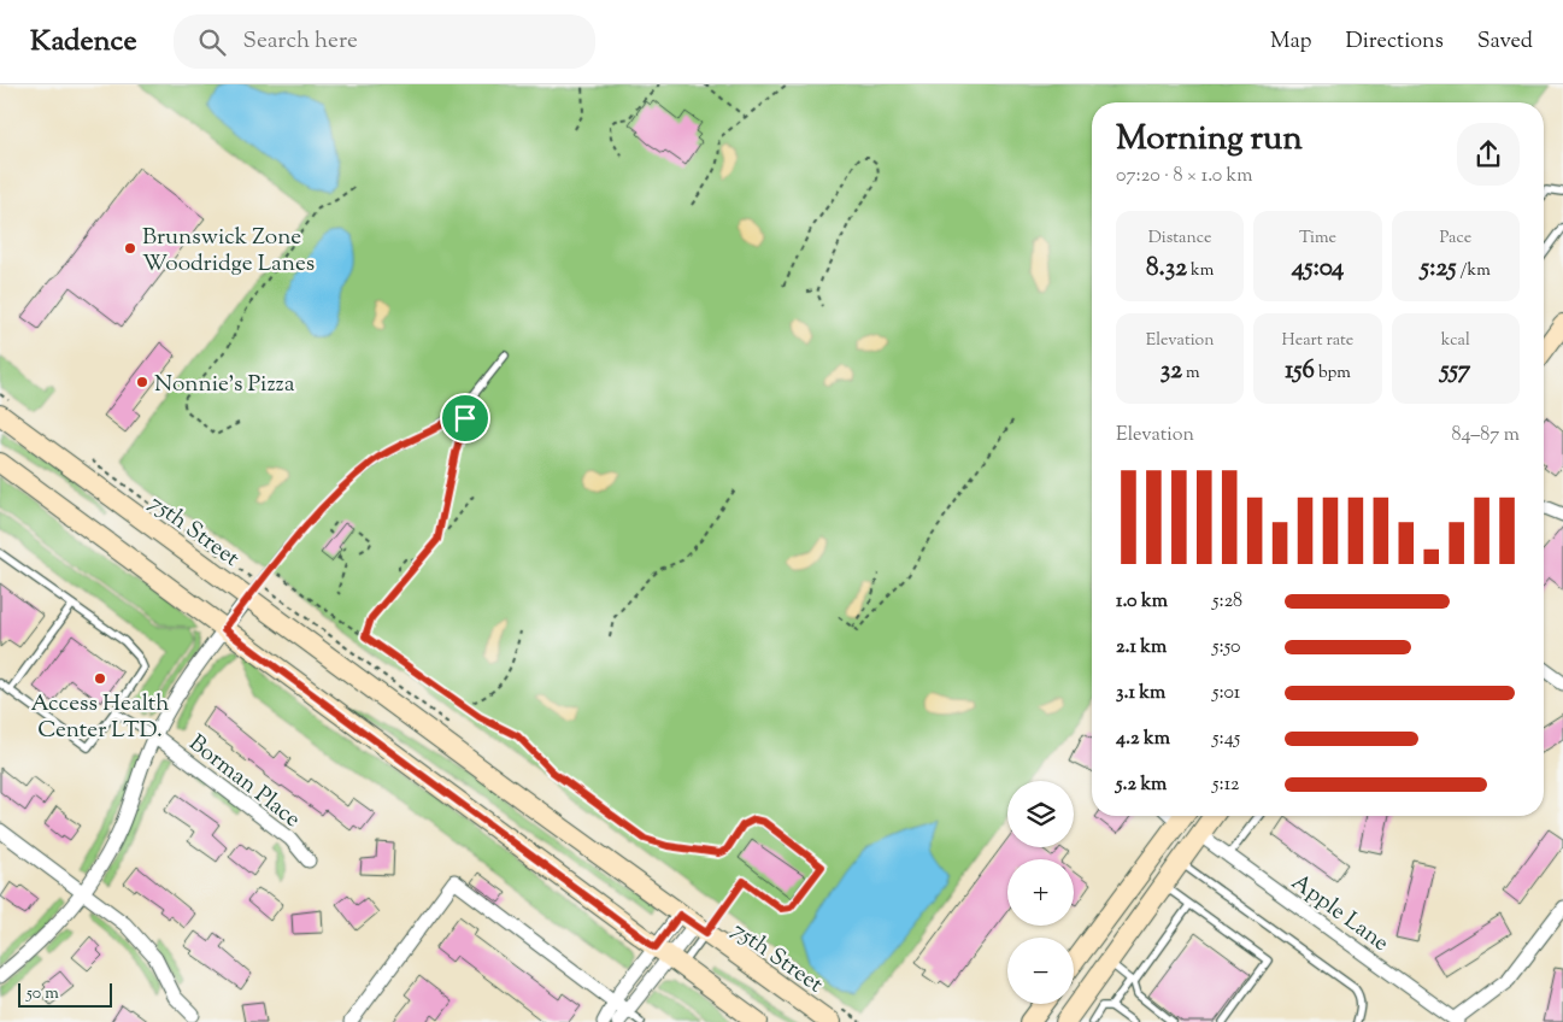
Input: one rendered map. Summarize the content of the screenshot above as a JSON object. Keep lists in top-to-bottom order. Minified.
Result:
{"streets":{"main road":["75th Street"],"street":["Borman Place","Apple Lane"]},"places":["Brunswick Zone Woodridge Lanes","Nonnie's Pizza","Access Health Center LTD."],"scale_bar":"50 m","page":{"header":"Kadence","search":"Search here","nav":["Map","Directions","Saved"],"heading":["Morning run","07:20 · 8 × 1.0 km"],"stats":[["Distance","8.32 km"],["Time","45:04"],["Pace","5:25 /km"],["Elevation","32 m"],["Heart rate","156 bpm"],["kcal","557"]],"chart":["Elevation","84–87 m"],"list":[{"name":"1.0 km","note":"5:28"},{"name":"2.1 km","note":"5:50"},{"name":"3.1 km","note":"5:01"},{"name":"4.2 km","note":"5:45"},{"name":"5.2 km","note":"5:12"}],"map_buttons":["+","−"],"scale":"50 m"}}
